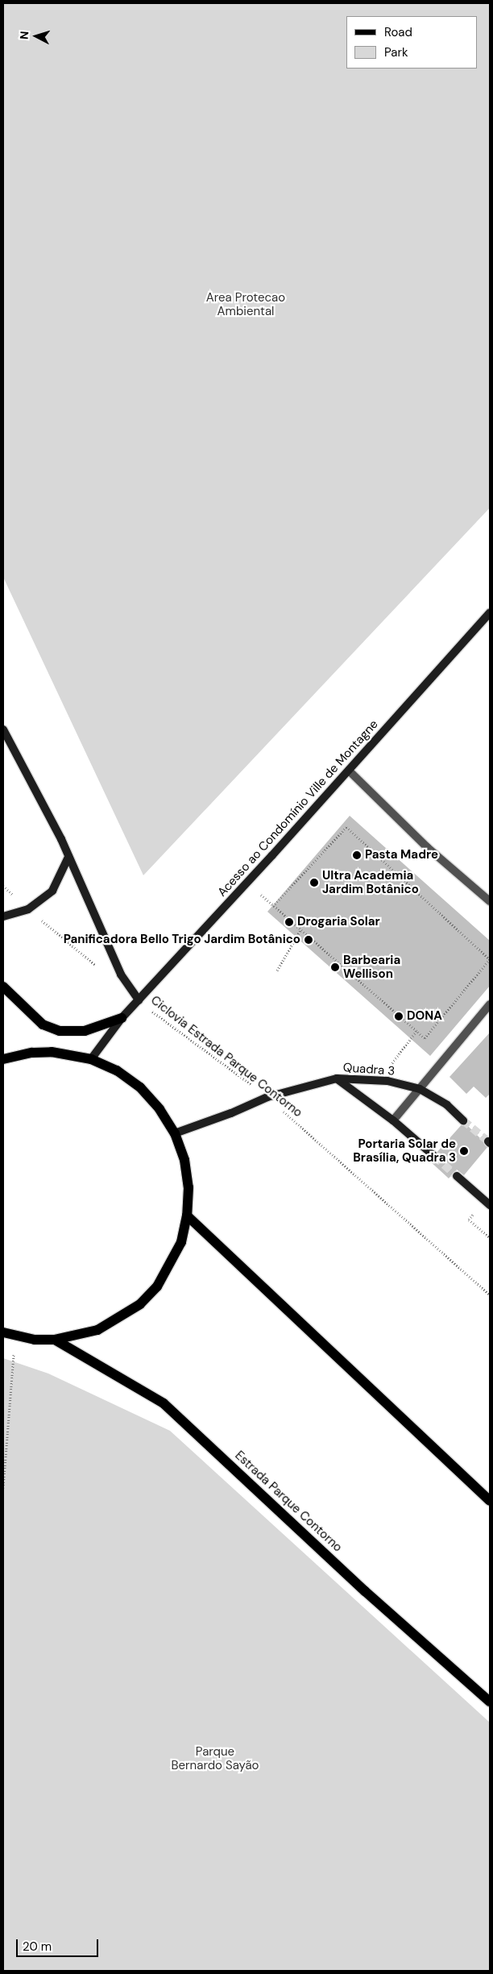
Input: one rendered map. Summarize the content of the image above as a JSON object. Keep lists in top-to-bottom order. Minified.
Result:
{"streets":{"main road":["Estrada Parque Contorno"],"street":["Acesso ao Condomínio Ville de Montagne","Quadra 3"],"path":["Ciclovia Estrada Parque Contorno"]},"crossings":[["Acesso ao Condomínio Ville de Montagne","Ciclovia Estrada Parque Contorno"]],"parks":["Area Protecao Ambiental","Parque Bernardo Sayão"],"places":["Pasta Madre","Ultra Academia Jardim Botânico","Drogaria Solar","Panificadora Bello Trigo Jardim Botânico","Barbearia Wellison","DONA","Portaria Solar de Brasília, Quadra 3"],"legend":["Road","Park"],"scale_bar":"20 m","north":"left"}
